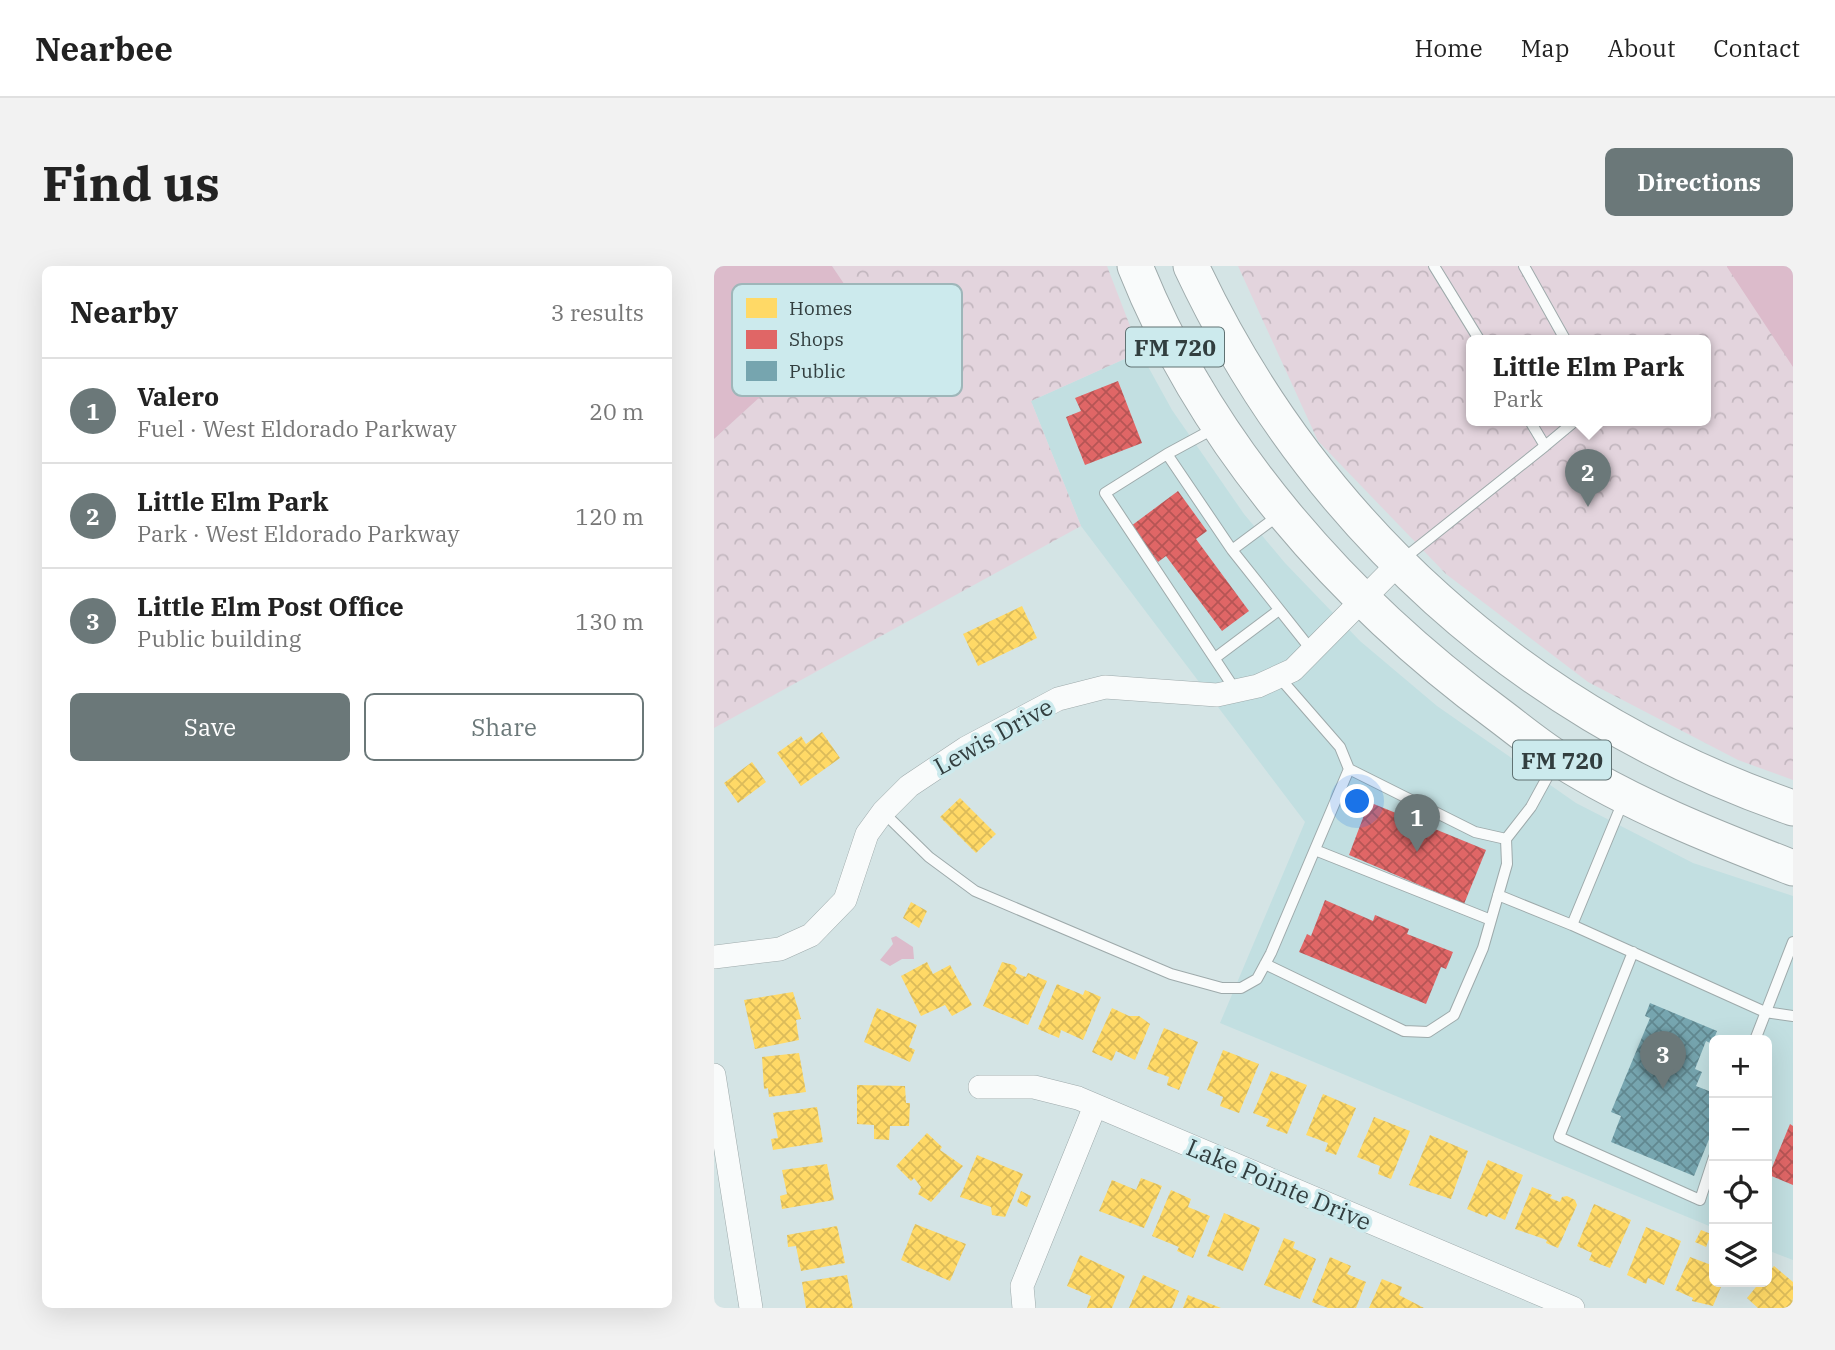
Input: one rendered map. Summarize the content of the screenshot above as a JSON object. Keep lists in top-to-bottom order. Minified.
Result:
{"streets":{"main road":["FM 720"],"street":["Lewis Drive","Lake Pointe Drive"]},"crossings":[["FM 720","Lewis Drive"]],"legend":["Homes","Shops","Public"],"page":{"header":"Nearbee","nav":["Home","Map","About","Contact"],"buttons":["Directions",["Save","Share"]],"title":"Find us","heading":["Nearby","3 results"],"popup":["Little Elm Park","Park"],"list":[{"mark":"1","name":"Valero","note":"Fuel · West Eldorado Parkway","value":"20 m"},{"mark":"2","name":"Little Elm Park","note":"Park · West Eldorado Parkway","value":"120 m"},{"mark":"3","name":"Little Elm Post Office","note":"Public building","value":"130 m"}],"pins":["2","1","3"],"map_buttons":["+","−"]}}
